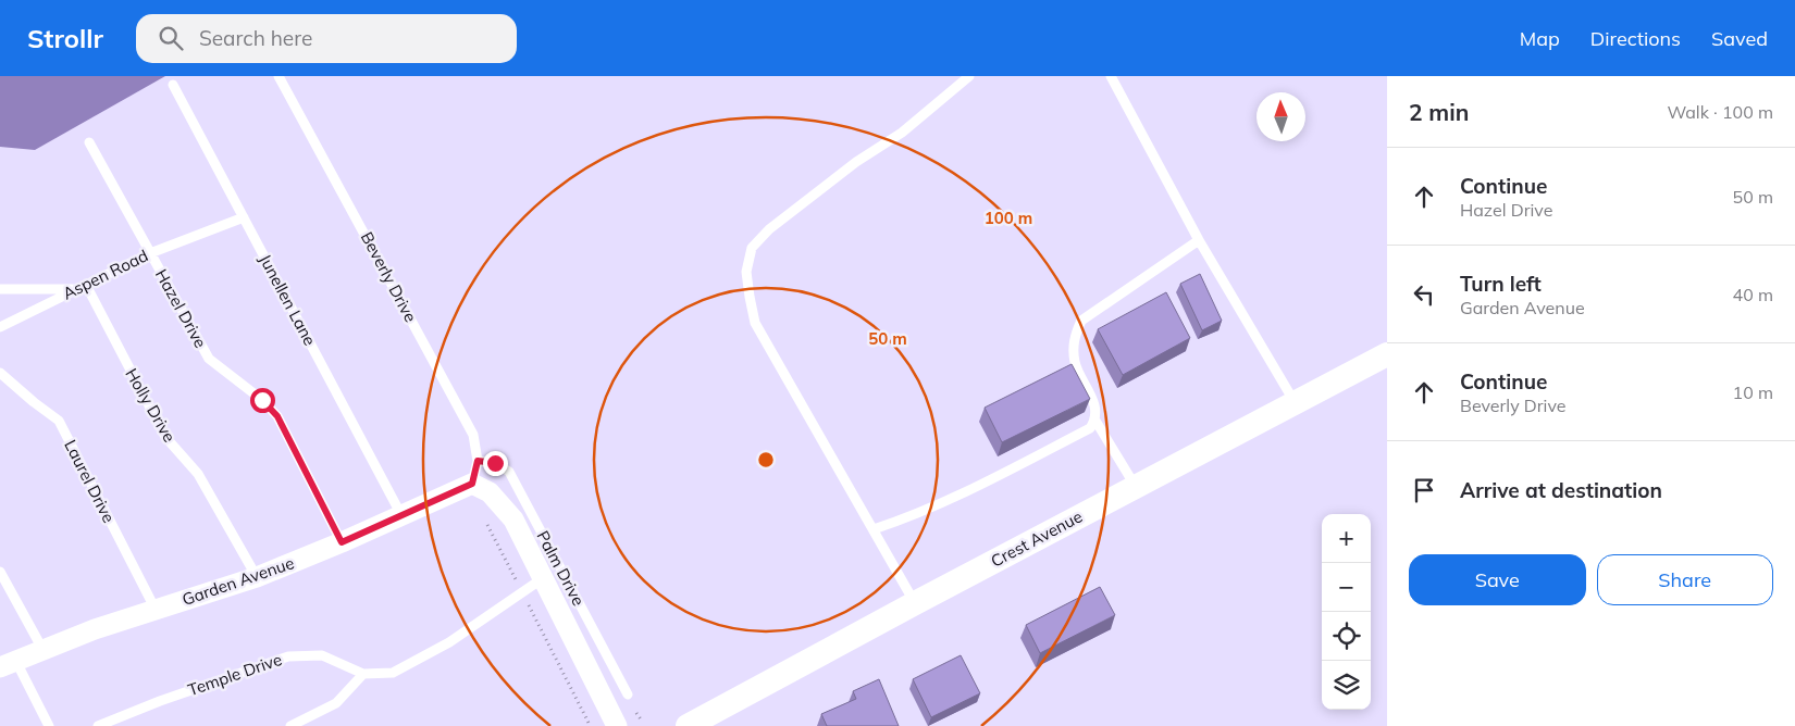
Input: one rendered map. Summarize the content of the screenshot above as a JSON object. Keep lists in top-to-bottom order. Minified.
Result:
{"streets":{"street":["Crest Avenue","Palm Drive","Garden Avenue"],"lane":["Aspen Road","Beverly Drive","Junellen Lane","Hazel Drive","Holly Drive","Laurel Drive","Temple Drive"]},"crossings":[["Aspen Road","Junellen Lane"],["Aspen Road","Hazel Drive"],["Aspen Road","Holly Drive"],["Beverly Drive","Palm Drive"],["Beverly Drive","Garden Avenue"],["Junellen Lane","Garden Avenue"],["Hazel Drive","Garden Avenue"],["Holly Drive","Garden Avenue"],["Laurel Drive","Garden Avenue"],["Palm Drive","Garden Avenue"],["Palm Drive","Temple Drive"]],"north":"top","page":{"header":"Strollr","search":"Search here","nav":["Map","Directions","Saved"],"heading":["2 min","Walk · 100 m"],"list":[["Continue","Hazel Drive","50 m"],["Turn left","Garden Avenue","40 m"],["Continue","Beverly Drive","10 m"],"Arrive at destination"],"map_buttons":["+","−"],"buttons":["Save","Share"]},"rings":["100 m","50 m"]}
